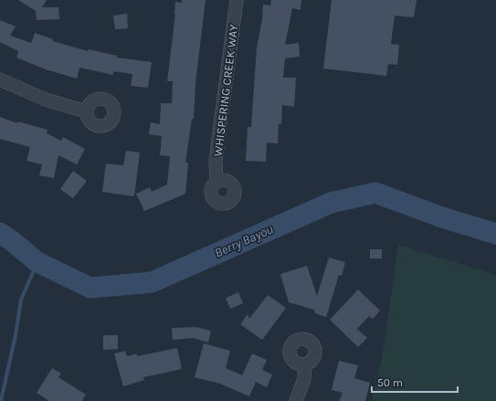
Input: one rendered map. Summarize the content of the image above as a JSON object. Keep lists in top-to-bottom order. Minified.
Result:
{"streets":{"street":["WHISPERING CREEK WAY"]},"water":["Berry Bayou"],"scale_bar":"50 m"}
